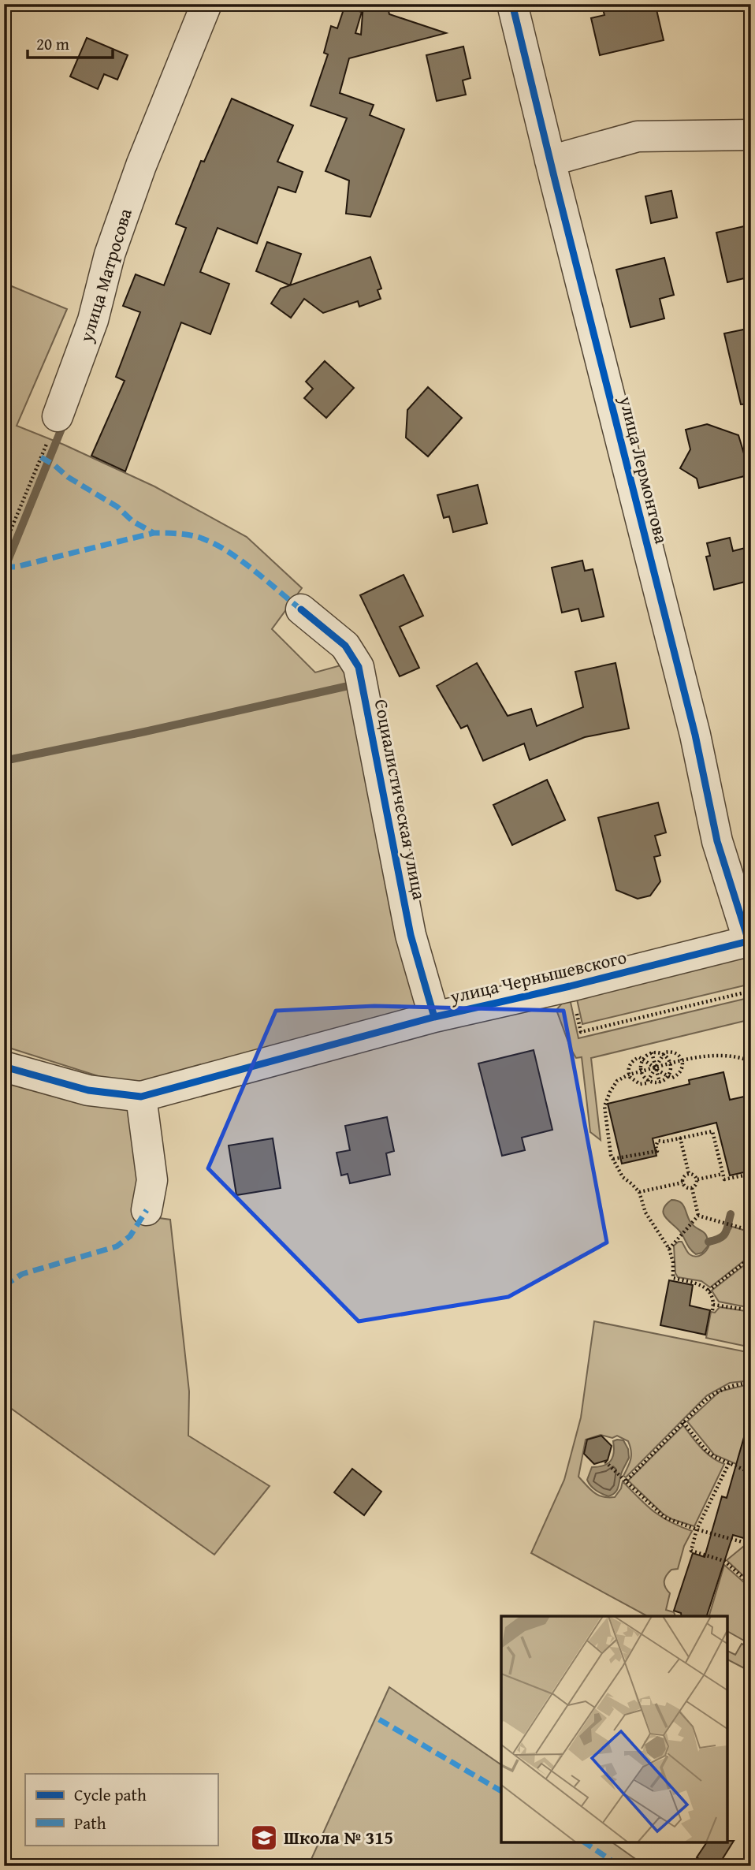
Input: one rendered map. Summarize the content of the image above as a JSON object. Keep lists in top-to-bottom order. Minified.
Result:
{"streets":{"street":["улица Матросова","улица Лермонтова","Социалистическая улица","улица Чернышевского"]},"crossings":[["улица Лермонтова","улица Чернышевского"],["Социалистическая улица","улица Чернышевского"]],"places":{"school or university":["Школа № 315"]},"legend":["Cycle path","Path"],"scale_bar":"20 m"}
